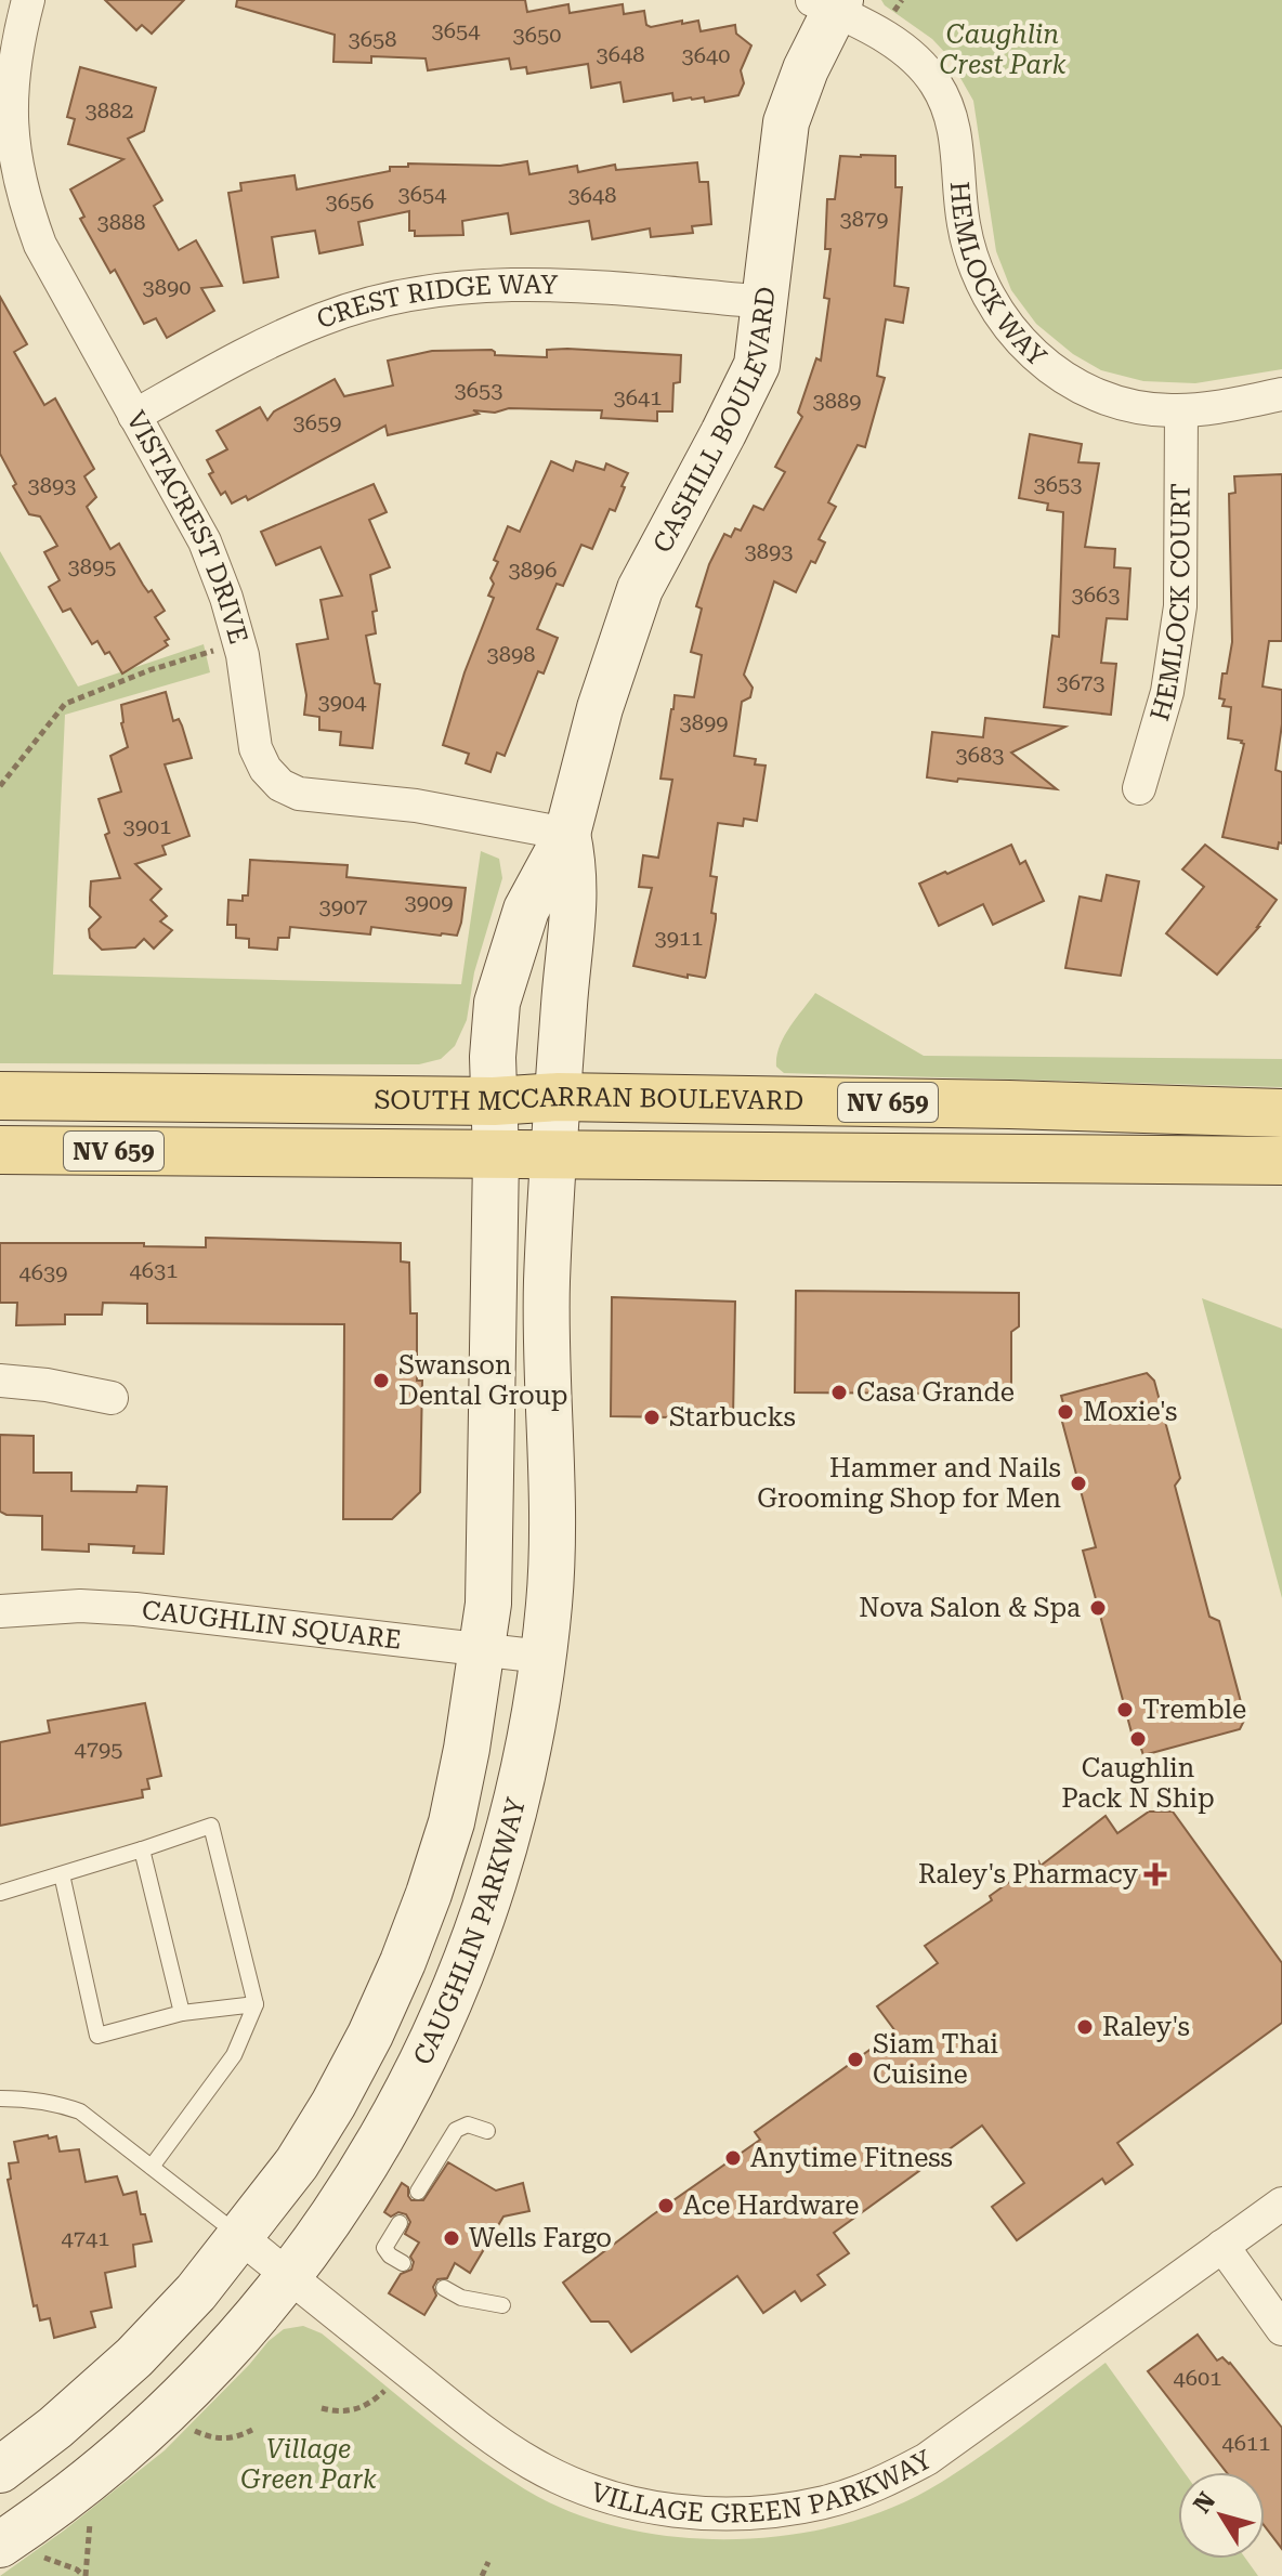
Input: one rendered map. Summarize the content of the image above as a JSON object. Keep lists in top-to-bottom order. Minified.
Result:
{"streets":{"main road":["SOUTH MCCARRAN BOULEVARD","NV 659"],"street":["HEMLOCK WAY","CREST RIDGE WAY","CASHILL BOULEVARD","VISTACREST DRIVE","HEMLOCK COURT","CAUGHLIN SQUARE","CAUGHLIN PARKWAY","VILLAGE GREEN PARKWAY"]},"crossings":[["HEMLOCK WAY","CASHILL BOULEVARD"],["HEMLOCK WAY","HEMLOCK COURT"],["CREST RIDGE WAY","CASHILL BOULEVARD"],["CREST RIDGE WAY","VISTACREST DRIVE"],["CASHILL BOULEVARD","VISTACREST DRIVE"],["CASHILL BOULEVARD","SOUTH MCCARRAN BOULEVARD"],["CASHILL BOULEVARD","CAUGHLIN PARKWAY"],["SOUTH MCCARRAN BOULEVARD","CAUGHLIN PARKWAY"],["CAUGHLIN SQUARE","CAUGHLIN PARKWAY"],["CAUGHLIN PARKWAY","VILLAGE GREEN PARKWAY"]],"parks":["Caughlin Crest Park","Village Green Park"],"places":{"other":["Swanson Dental Group","Casa Grande","Moxie's","Starbucks","Hammer and Nails Grooming Shop for Men","Nova Salon & Spa","Tremble","Caughlin Pack N Ship","Raley's","Siam Thai Cuisine","Anytime Fitness","Ace Hardware","Wells Fargo"],"health":["Raley's Pharmacy"]},"house_numbers":["3654","3650","3658","3648","3640","3882","3654","3648","3656","3879","3888","3890","3653","3641","3889","3659","3653","3893","3893","3895","3896","3663","3898","3673","3904","3899","3683","3901","3909","3907","3911","4631","4639","4795","4741","4601","4611"],"north":"top left"}
